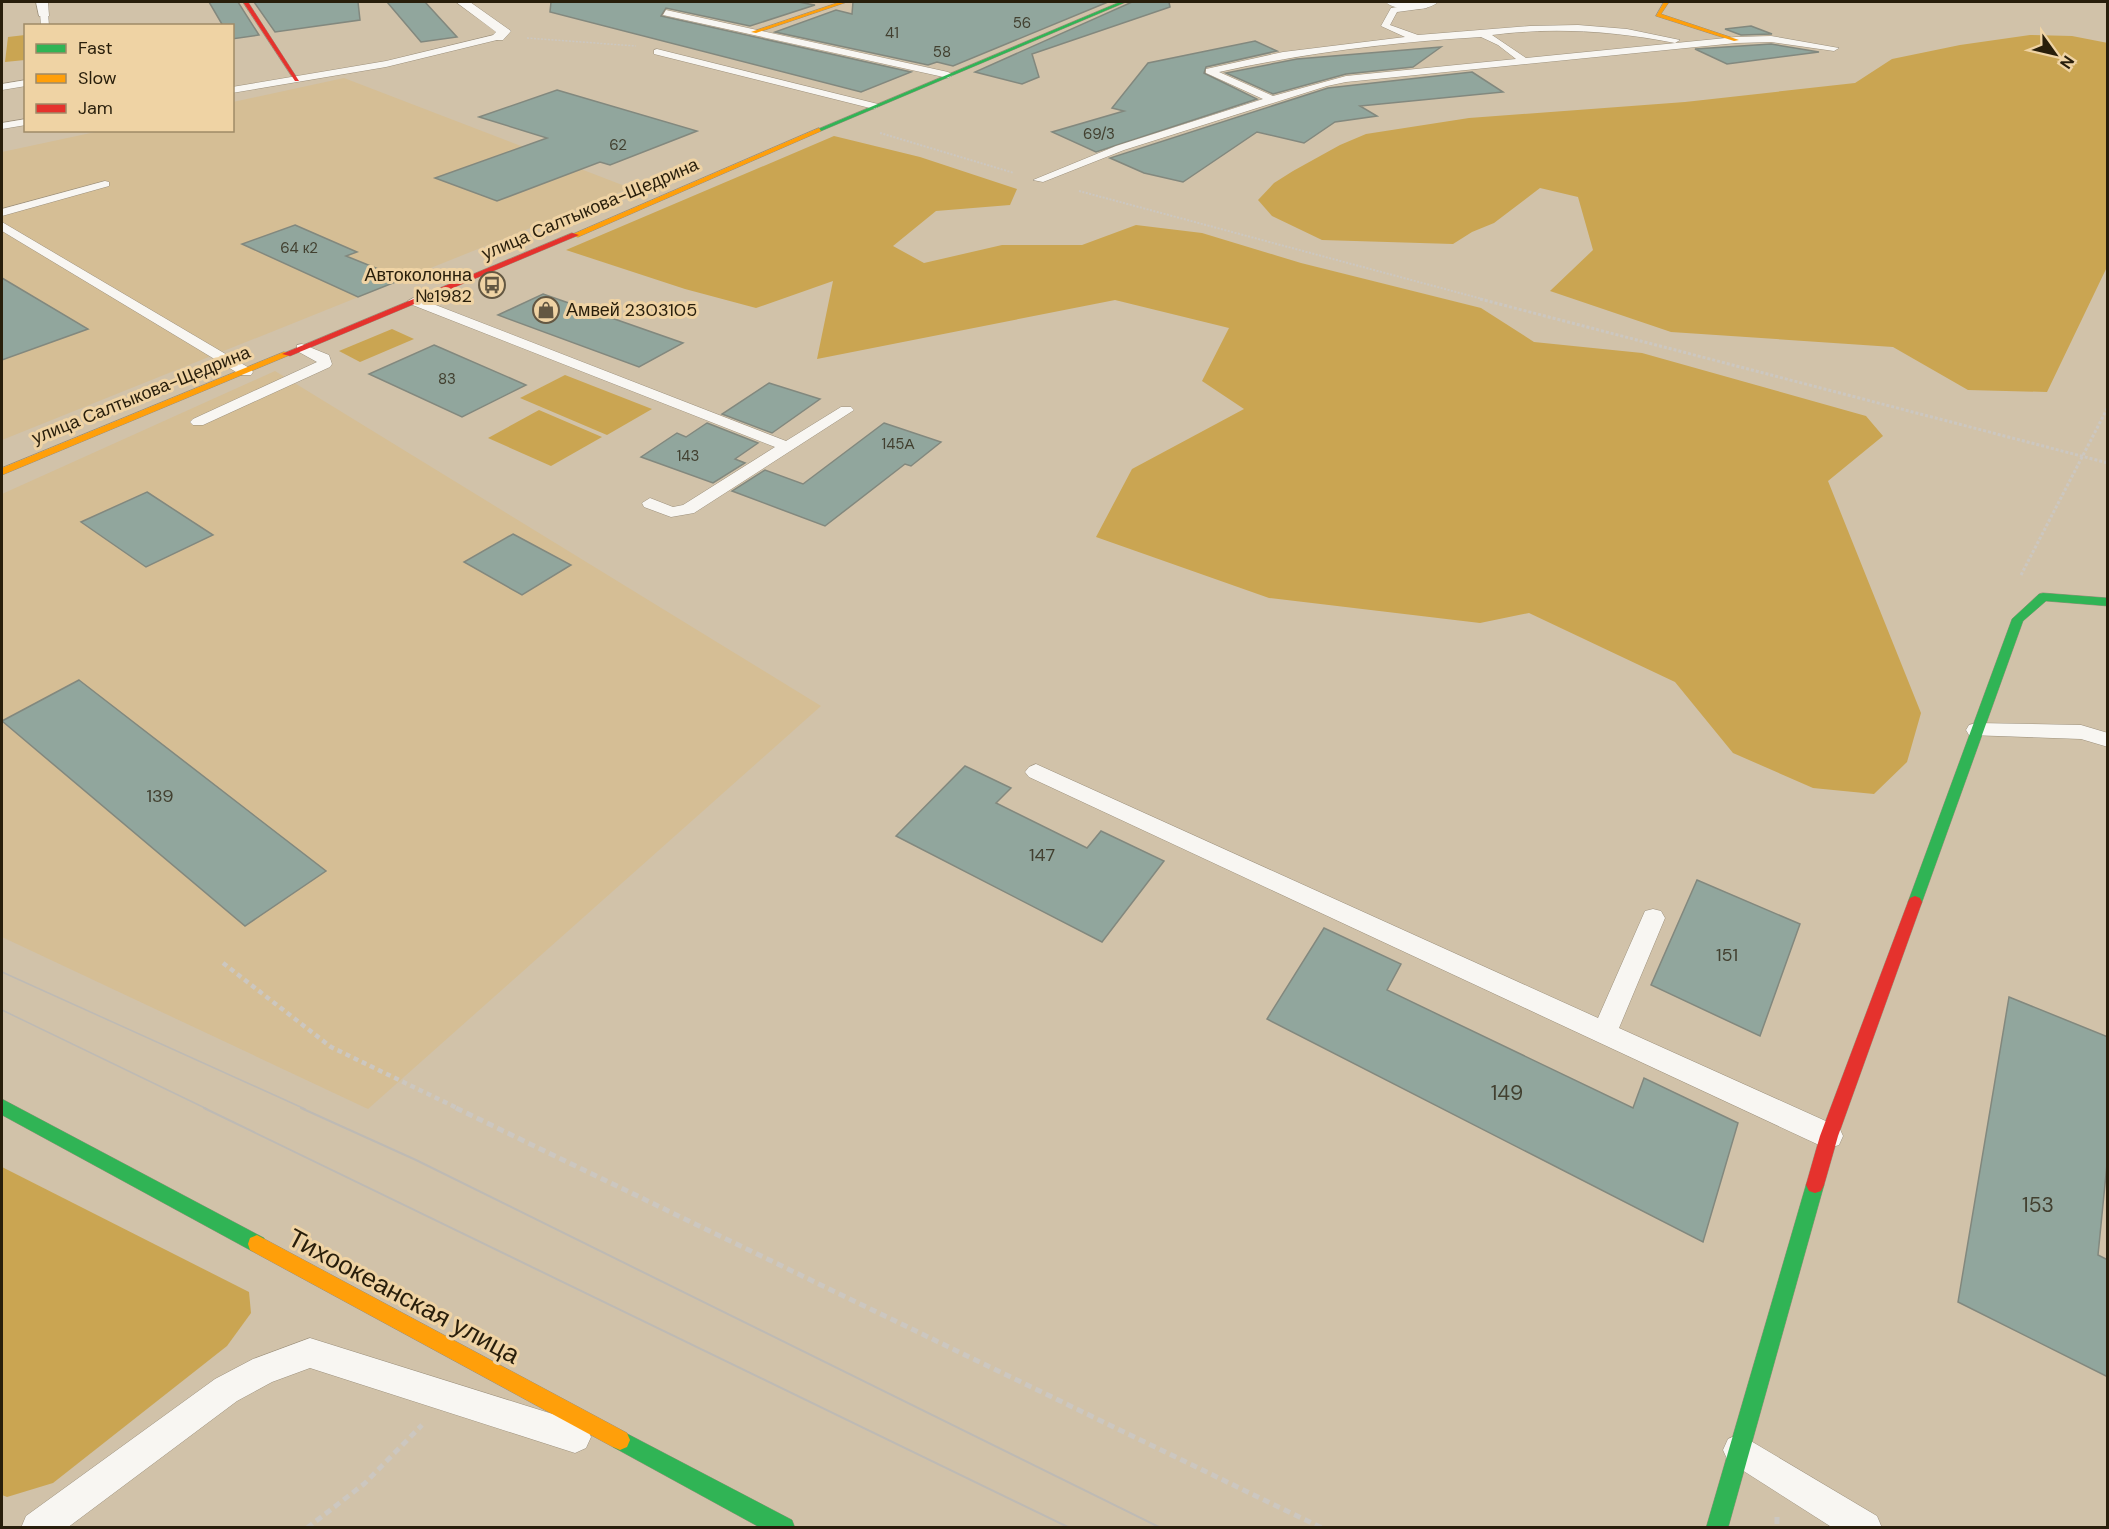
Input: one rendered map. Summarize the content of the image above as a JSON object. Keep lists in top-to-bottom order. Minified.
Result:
{"streets":{"street":["улица Салтыкова-Щедрина","Тихоокеанская улица"]},"places":{"bus stop":["Автоколонна №1982"],"shop":["Амвей 2303105"]},"house_numbers":["56","41","58","69/3","62","64 к2","83","145А","143","139","147","151","149","153"],"legend":["Fast","Slow","Jam"],"north":"bottom right"}
